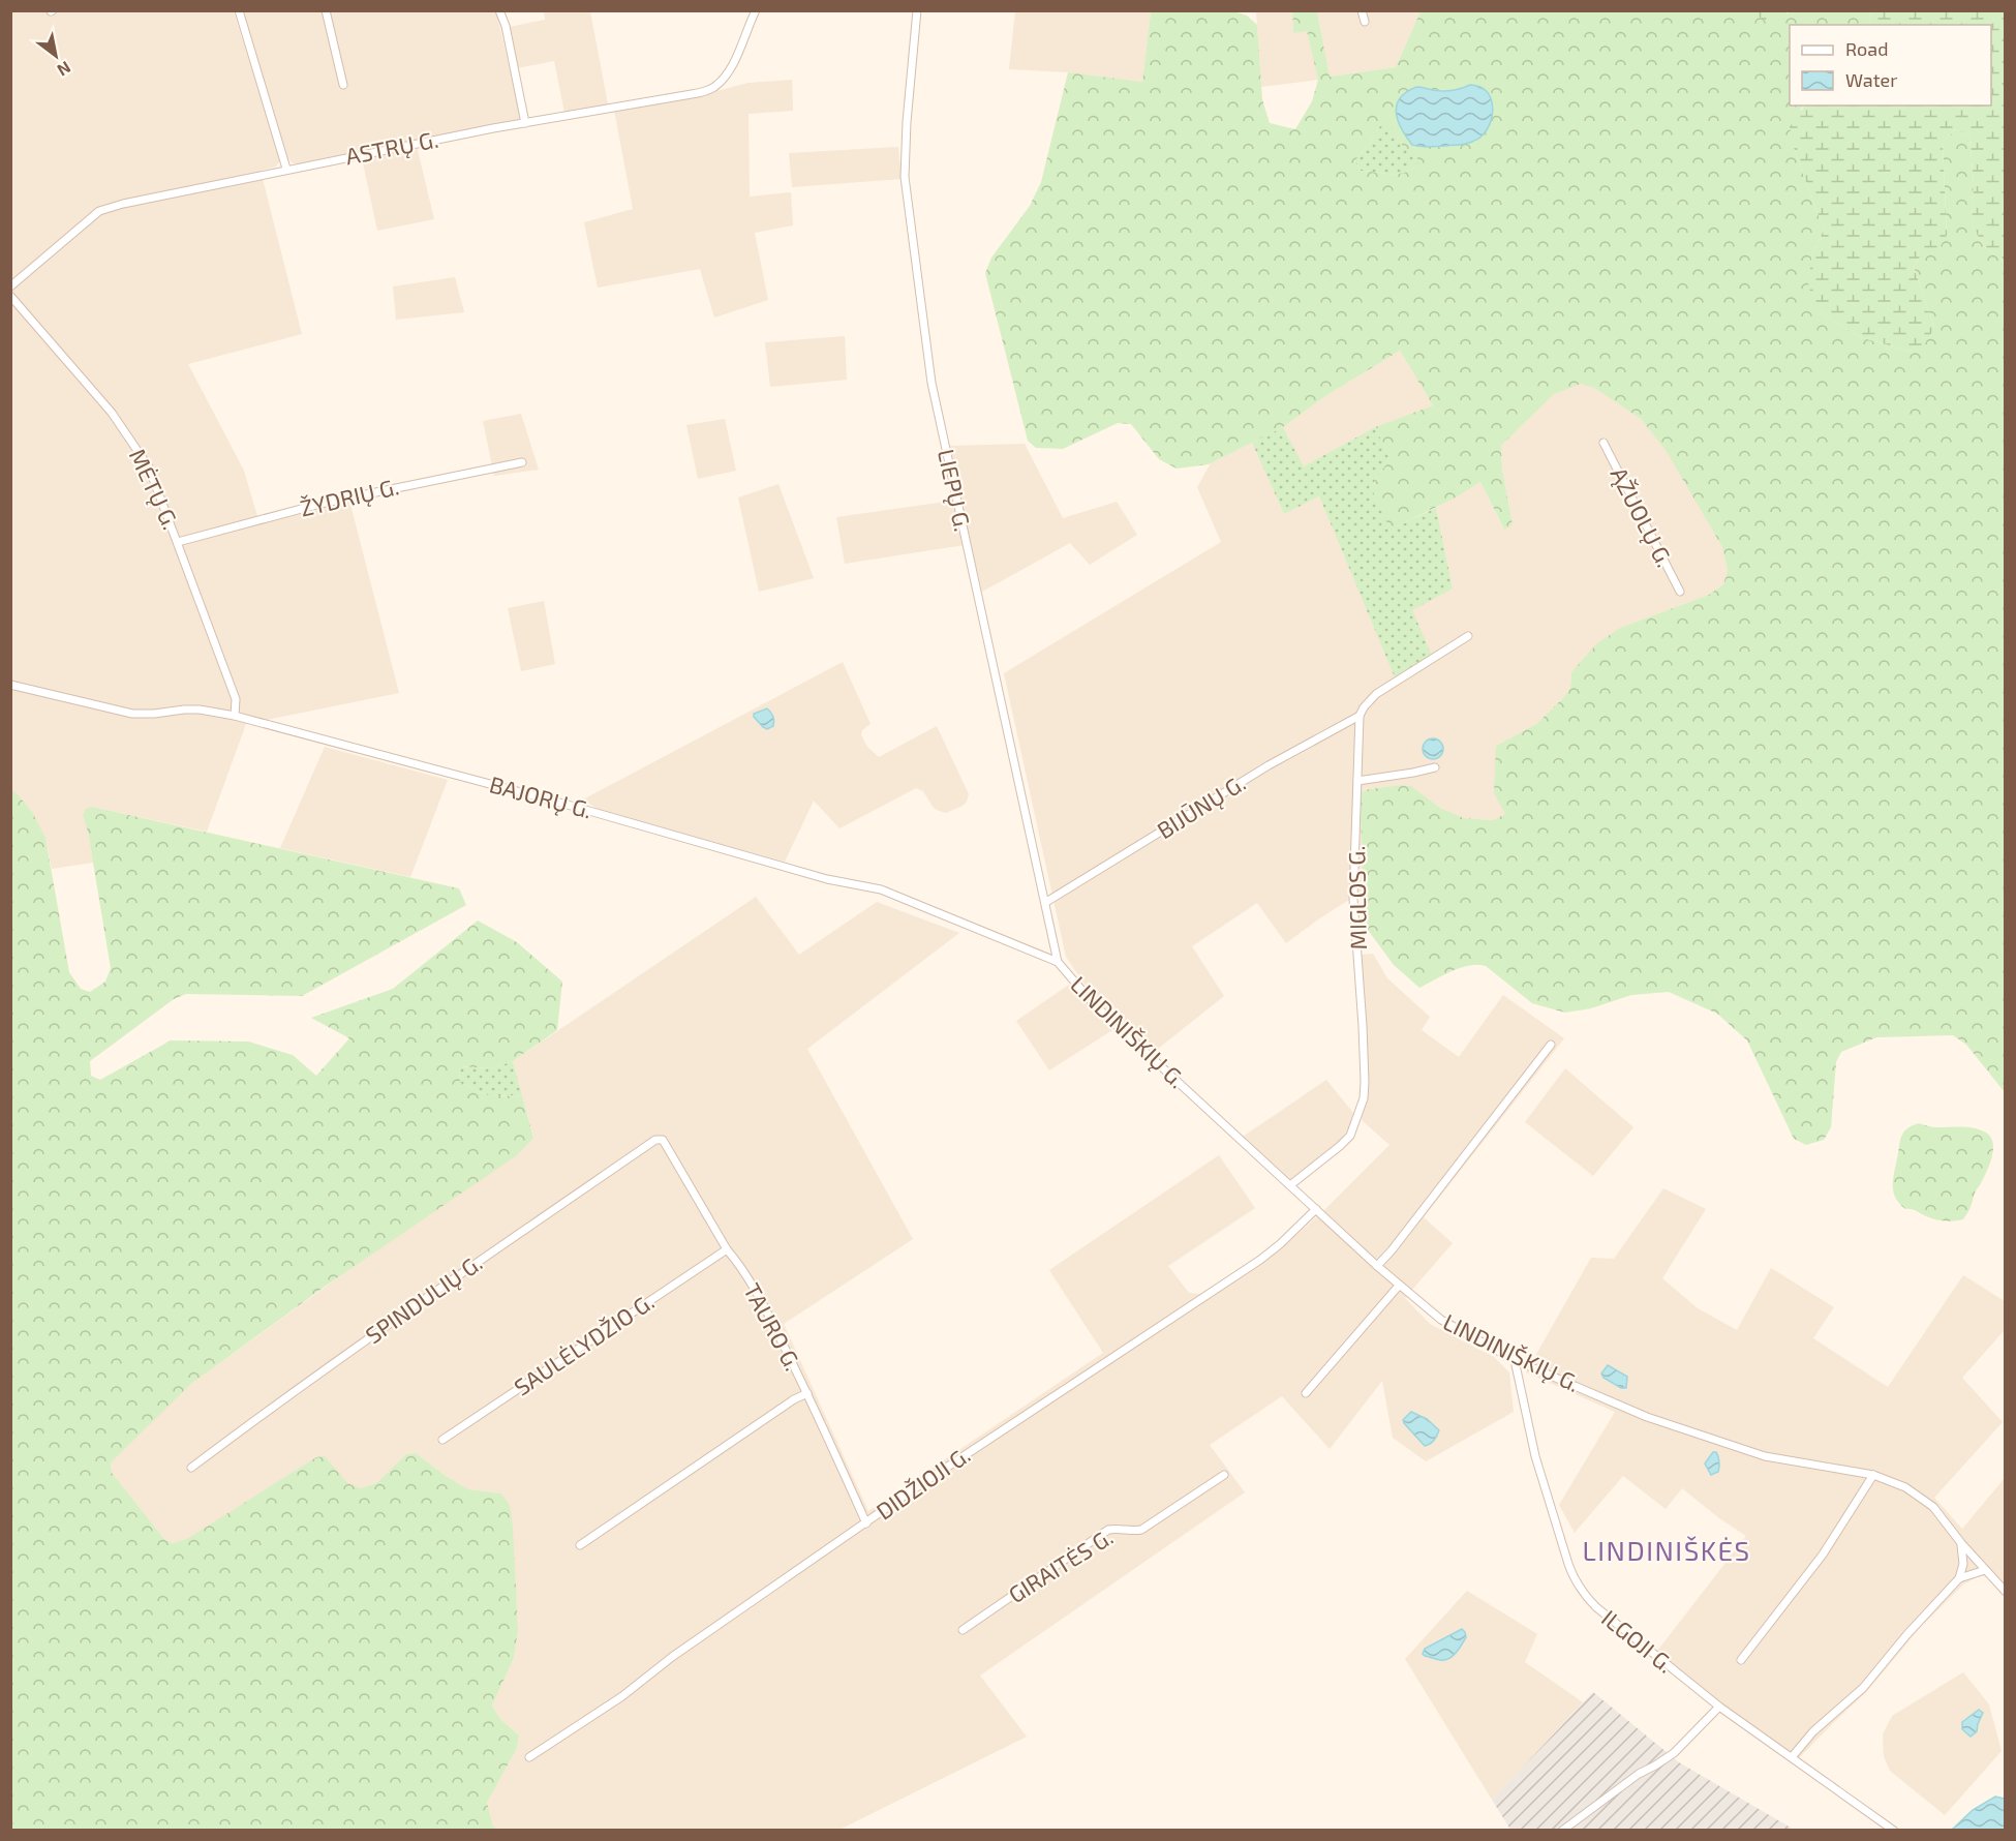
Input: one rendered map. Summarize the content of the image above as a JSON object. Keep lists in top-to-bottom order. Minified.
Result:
{"streets":{"street":["ASTRŲ G.","MĖTŲ G.","LIEPŲ G.","ŽYDRIŲ G.","ĄŽUOLŲ G.","BAJORŲ G.","BIJŪNŲ G.","MIGLOS G.","LINDINIŠKIŲ G.","SPINDULIŲ G.","TAURO G.","SAULĖLYDŽIO G.","DIDŽIOJI G.","GIRAITĖS G.","ILGOJI G."]},"crossings":[["MĖTŲ G.","ŽYDRIŲ G."],["MĖTŲ G.","BAJORŲ G."],["LIEPŲ G.","BAJORŲ G."],["LIEPŲ G.","BIJŪNŲ G."],["LIEPŲ G.","LINDINIŠKIŲ G."],["BAJORŲ G.","LINDINIŠKIŲ G."],["BIJŪNŲ G.","MIGLOS G."],["MIGLOS G.","LINDINIŠKIŲ G."],["LINDINIŠKIŲ G.","DIDŽIOJI G."],["LINDINIŠKIŲ G.","ILGOJI G."],["SPINDULIŲ G.","TAURO G."],["TAURO G.","SAULĖLYDŽIO G."],["TAURO G.","DIDŽIOJI G."]],"districts":["LINDINIŠKĖS"],"legend":["Road","Water"],"north":"bottom right"}
